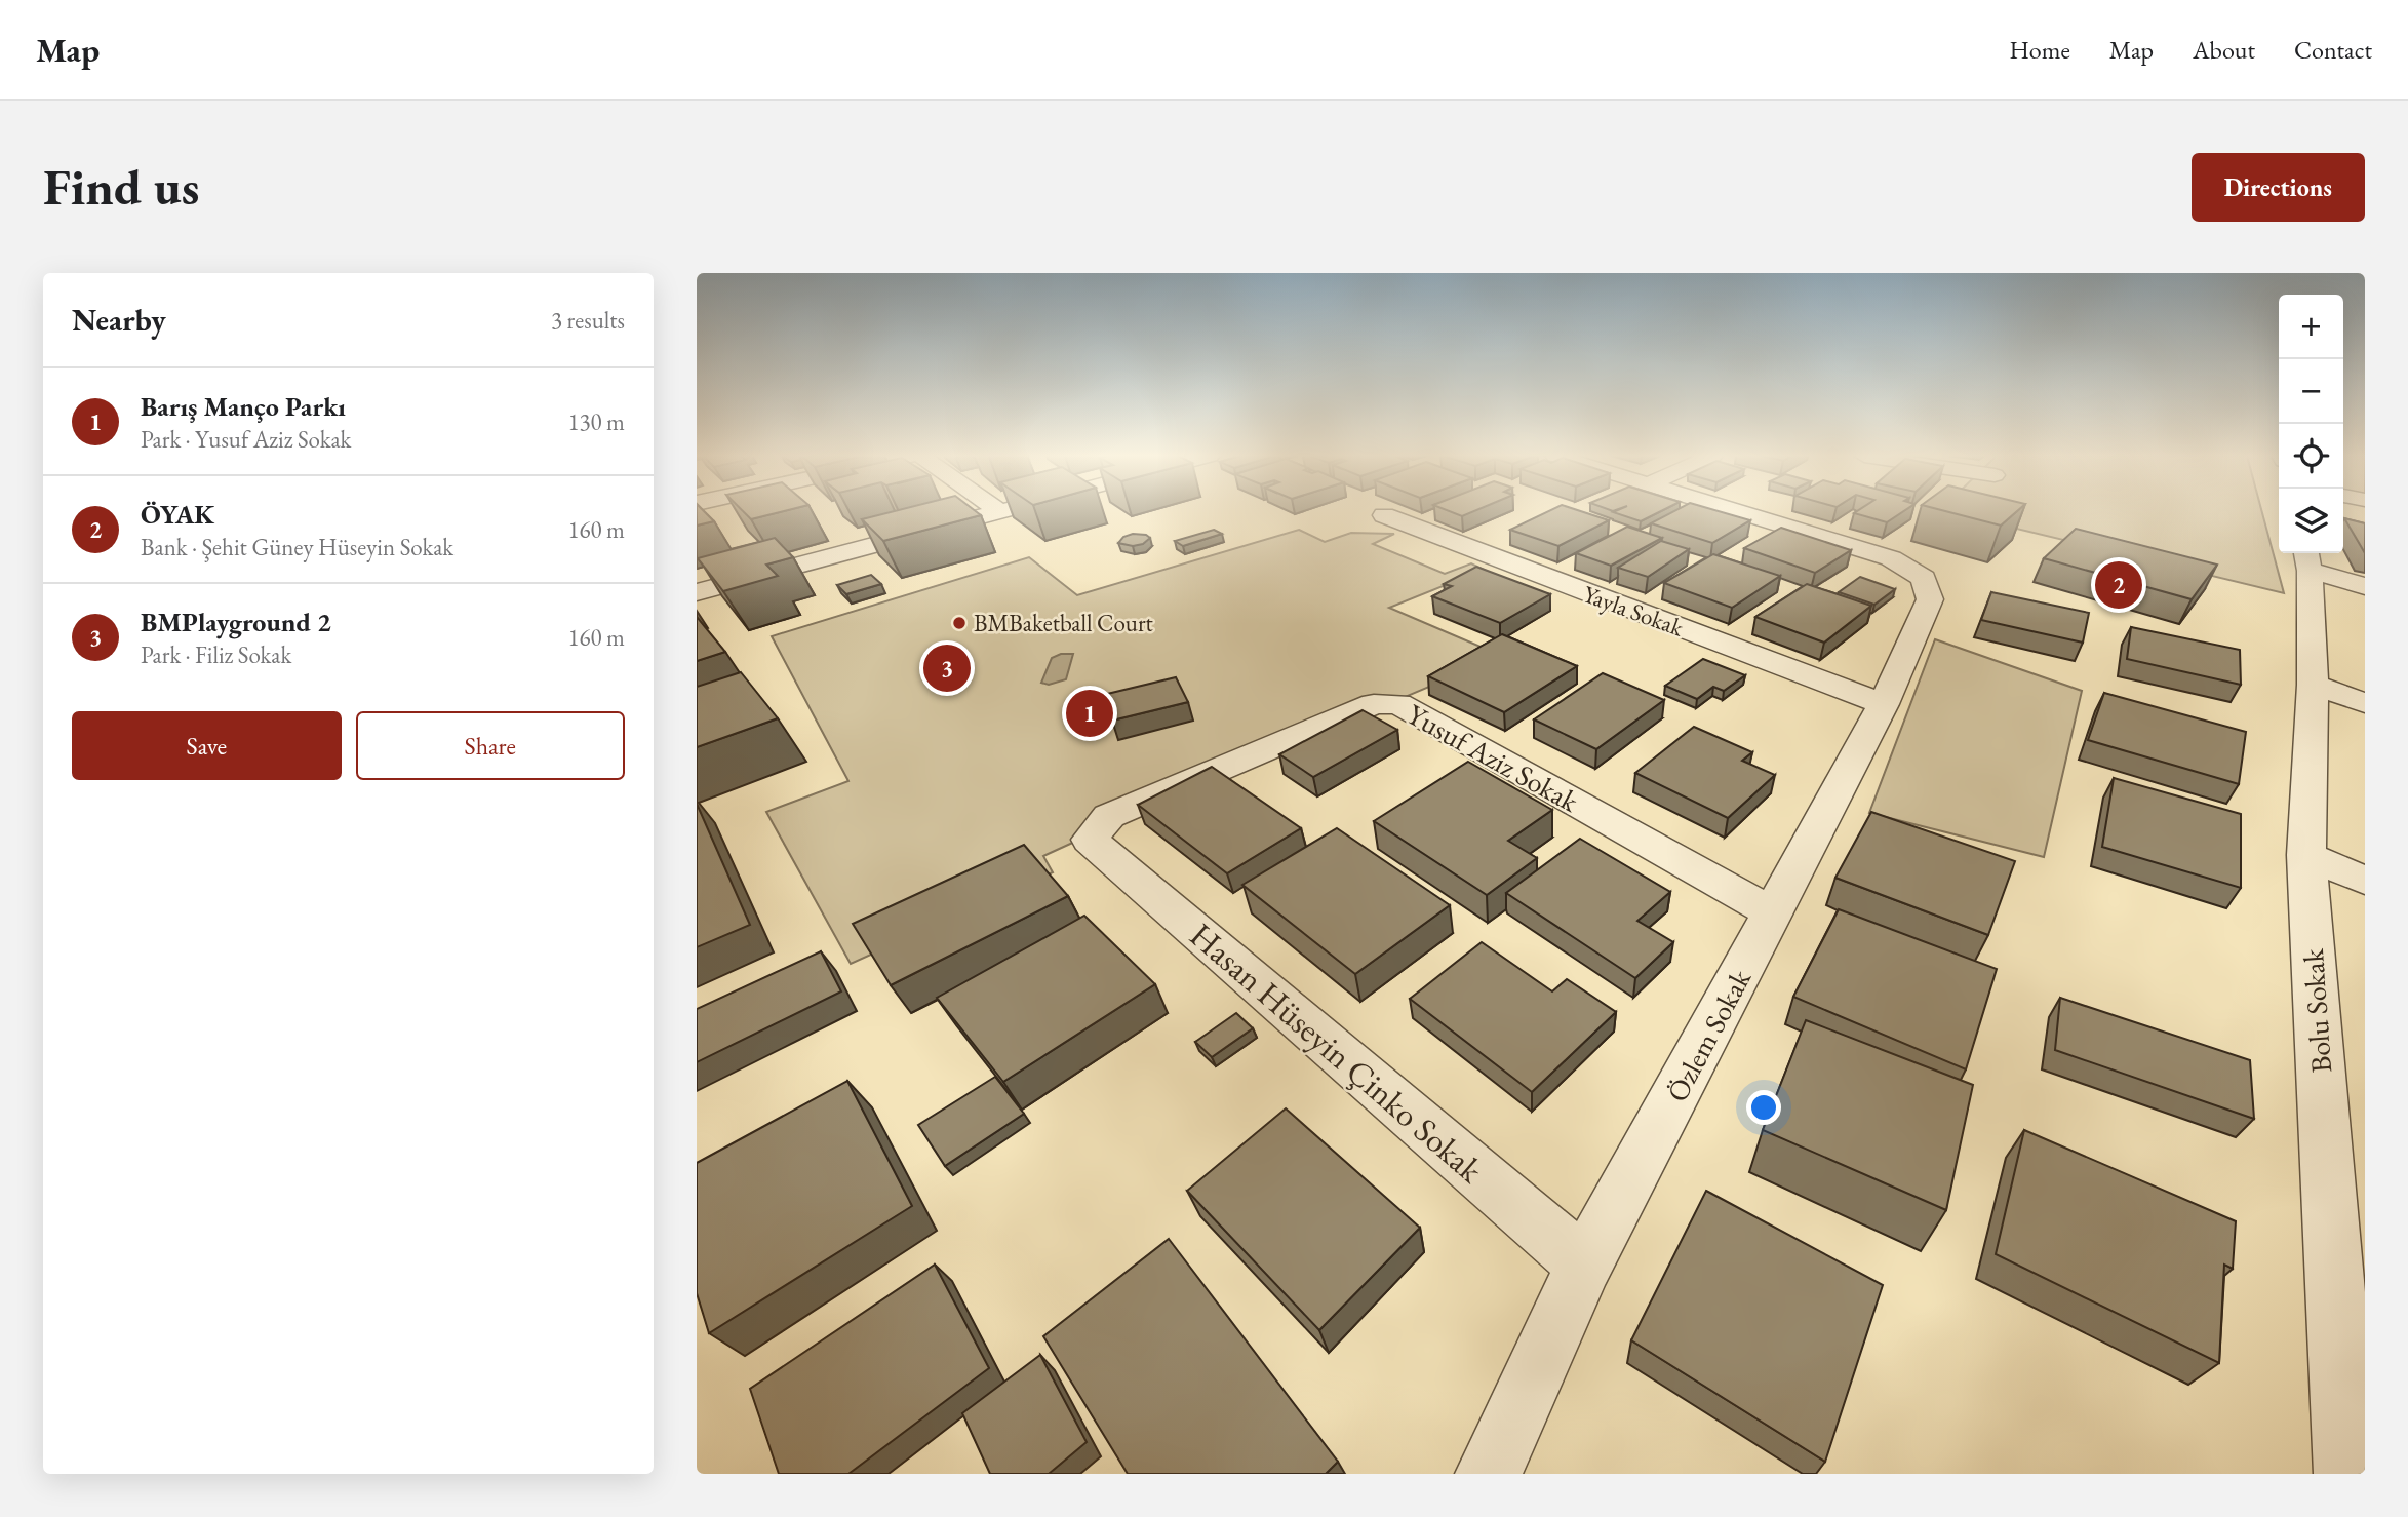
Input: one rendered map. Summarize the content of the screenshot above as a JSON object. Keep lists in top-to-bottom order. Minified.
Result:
{"streets":{"street":["Yayla Sokak","Yusuf Aziz Sokak","Bolu Sokak","Özlem Sokak","Hasan Hüseyin Çinko Sokak"]},"crossings":[["Yayla Sokak","Özlem Sokak"],["Yusuf Aziz Sokak","Özlem Sokak"],["Yusuf Aziz Sokak","Hasan Hüseyin Çinko Sokak"],["Özlem Sokak","Hasan Hüseyin Çinko Sokak"]],"places":["BMBaketball Court"],"page":{"header":"Map","nav":["Home","Map","About","Contact"],"buttons":["Directions",["Save","Share"]],"title":"Find us","heading":["Nearby","3 results"],"map_buttons":["+","−"],"list":[{"mark":"1","name":"Barış Manço Parkı","note":"Park · Yusuf Aziz Sokak","value":"130 m"},{"mark":"2","name":"ÖYAK","note":"Bank · Şehit Güney Hüseyin Sokak","value":"160 m"},{"mark":"3","name":"BMPlayground 2","note":"Park · Filiz Sokak","value":"160 m"}],"pins":["2","3","1"]}}
